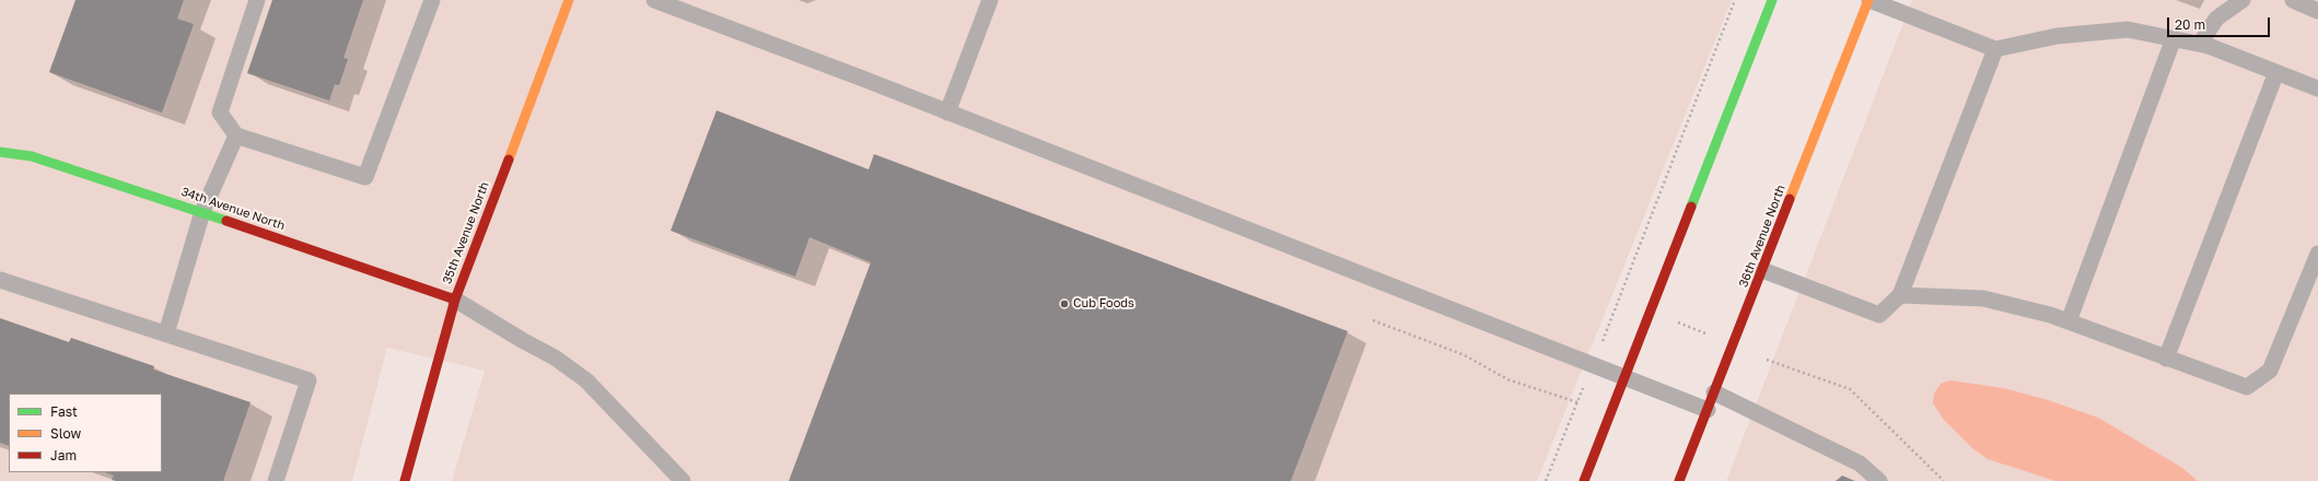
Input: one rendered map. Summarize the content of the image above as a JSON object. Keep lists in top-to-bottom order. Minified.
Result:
{"streets":{"street":["34th Avenue North","35th Avenue North","36th Avenue North"]},"crossings":[["34th Avenue North","35th Avenue North"]],"places":["Cub Foods"],"legend":["Fast","Slow","Jam"],"scale_bar":"20 m"}
